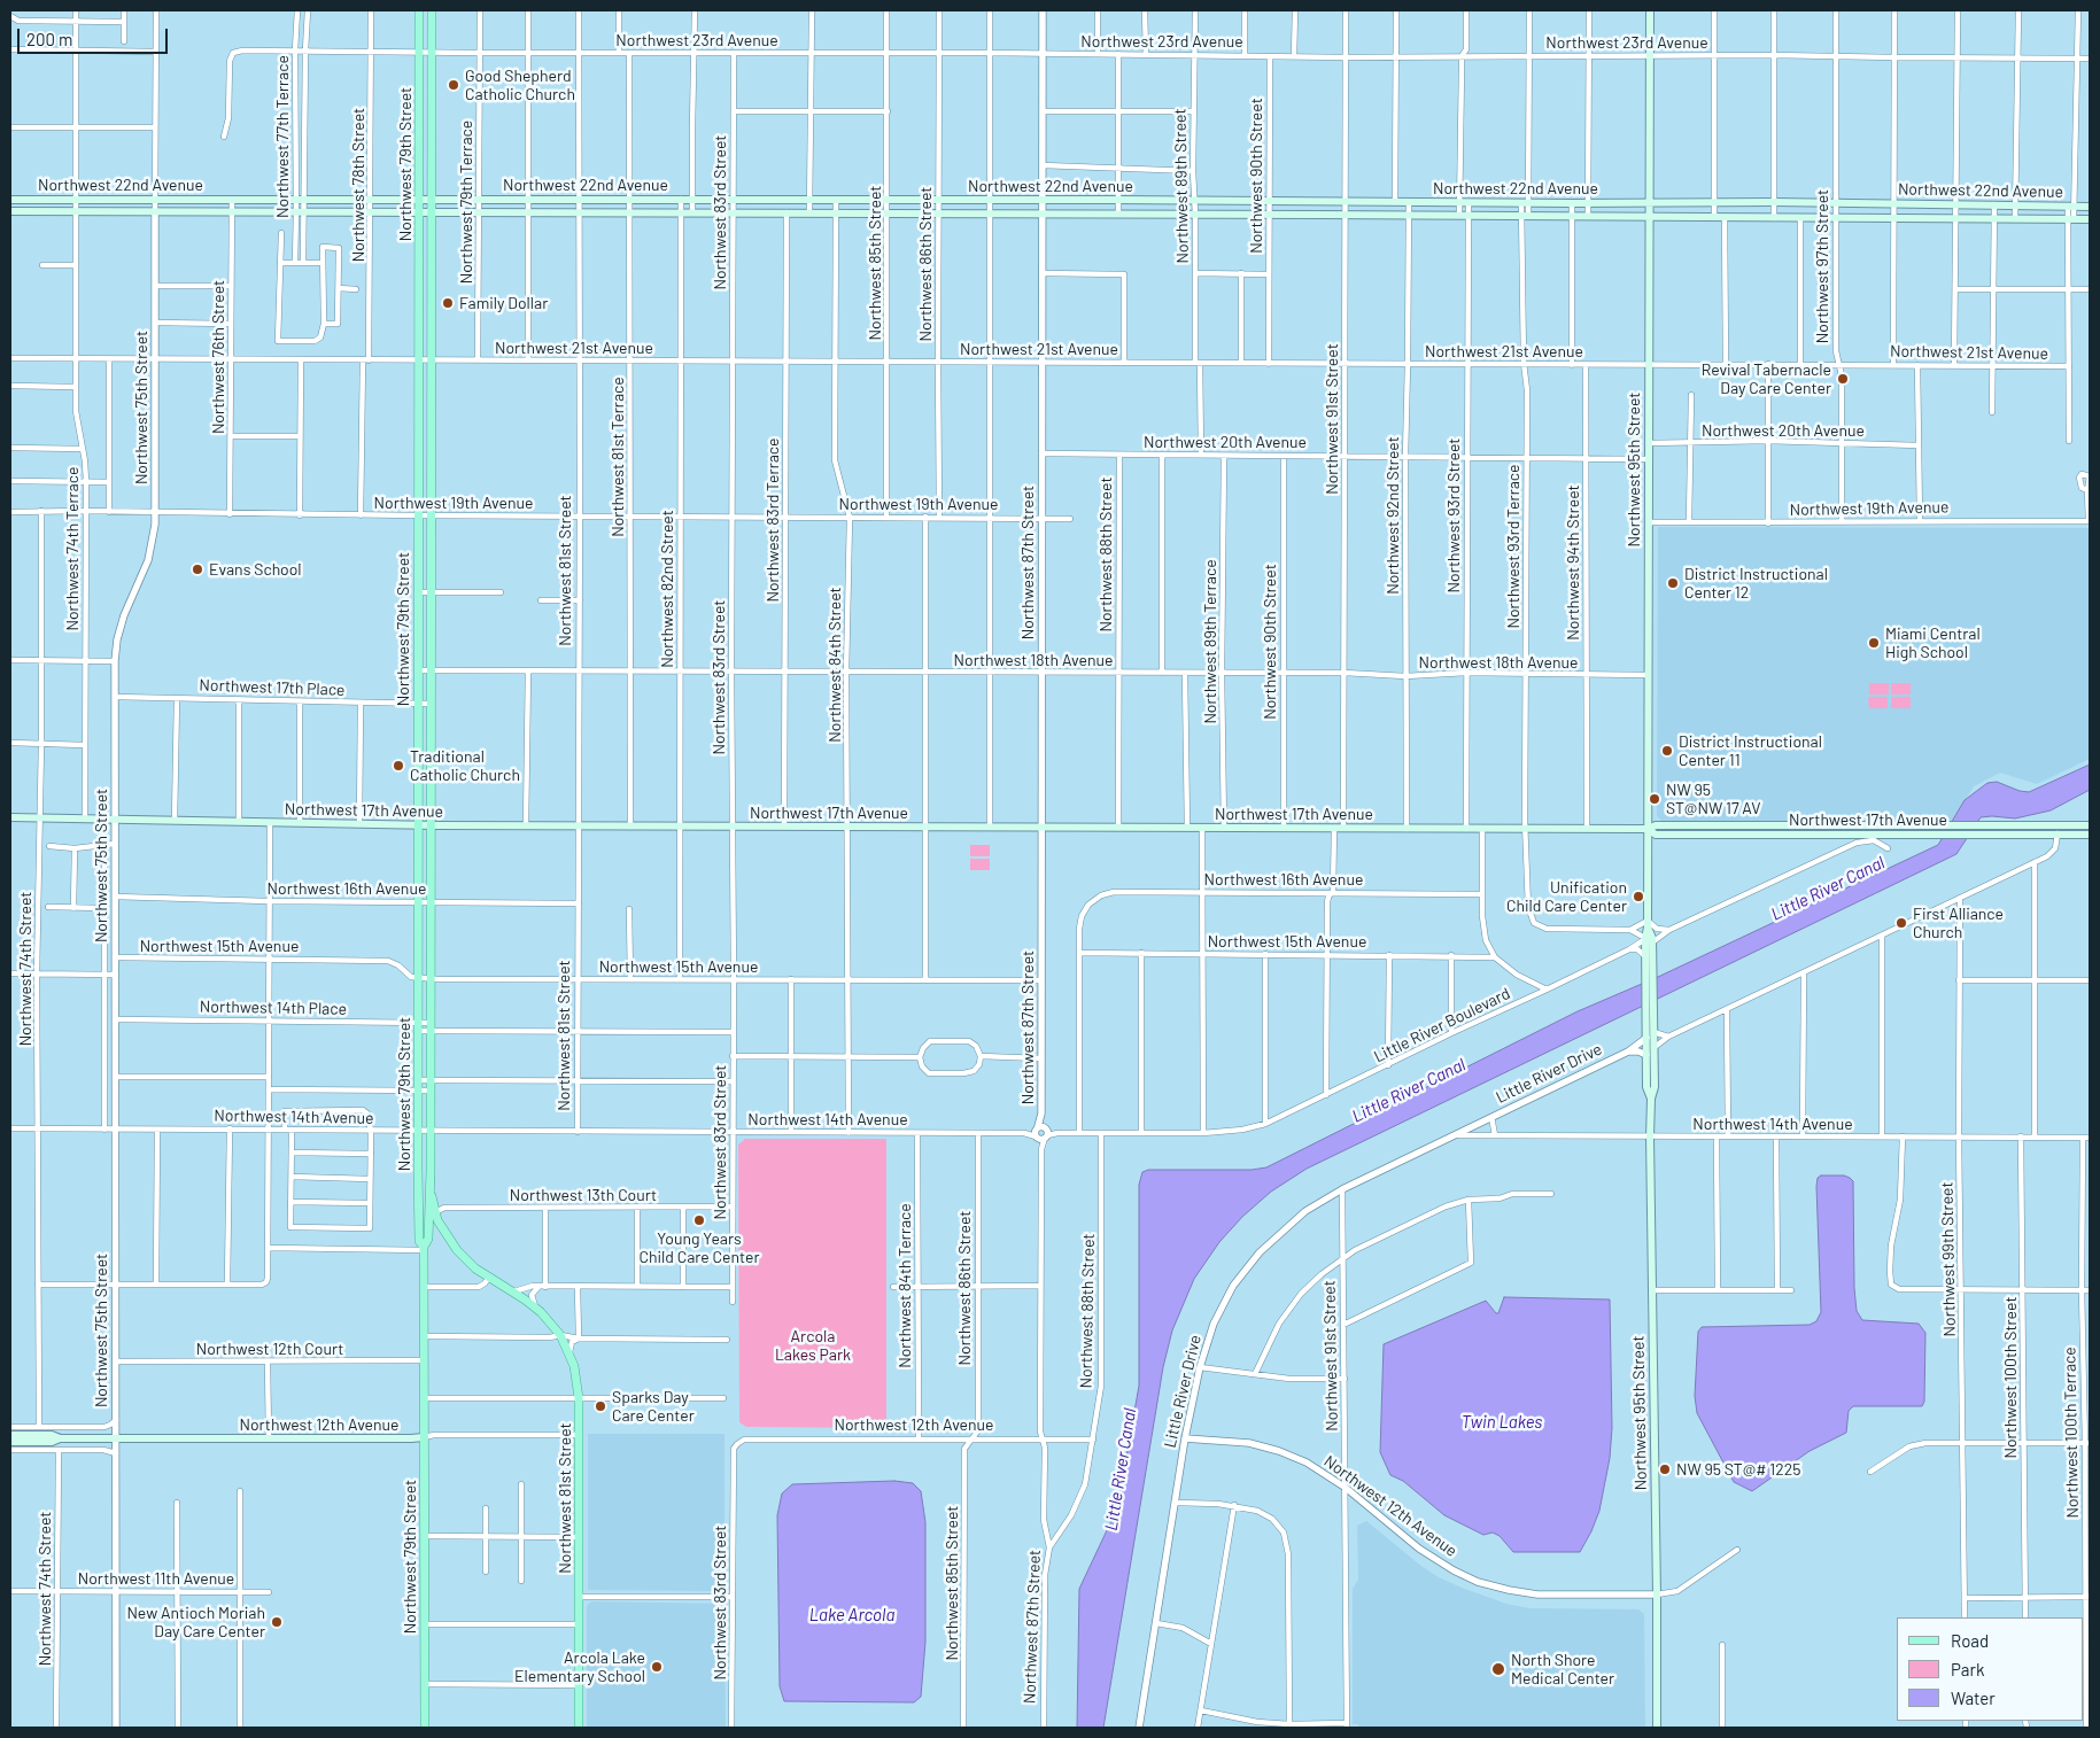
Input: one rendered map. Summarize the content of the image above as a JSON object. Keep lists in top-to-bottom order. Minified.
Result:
{"streets":{"main road":["Northwest 79th Street","Northwest 22nd Avenue","Northwest 95th Street","Northwest 81st Street","Northwest 17th Avenue","Northwest 12th Avenue"],"street":["Northwest 23rd Avenue","Northwest 77th Terrace","Northwest 90th Street","Northwest 78th Street","Northwest 89th Street","Northwest 79th Terrace","Northwest 83rd Street","Northwest 85th Street","Northwest 86th Street","Northwest 97th Street","Northwest 21st Avenue","Northwest 76th Street","Northwest 75th Street","Northwest 91st Street","Northwest 20th Avenue","Northwest 81st Terrace","Northwest 19th Avenue","Northwest 92nd Street","Northwest 93rd Street","Northwest 83rd Terrace","Northwest 93rd Terrace","Northwest 74th Terrace","Northwest 88th Street","Northwest 87th Street","Northwest 94th Street","Northwest 82nd Street","Northwest 89th Terrace","Northwest 18th Avenue","Northwest 84th Street","Northwest 17th Place","Northwest 16th Avenue","Northwest 15th Avenue","Northwest 74th Street","Northwest 14th Place","Little River Boulevard","Little River Drive","Northwest 14th Avenue","Northwest 13th Court","Northwest 99th Street","Northwest 84th Terrace","Northwest 12th Court","Northwest 100th Street","Northwest 100th Terrace","Northwest 11th Avenue"]},"crossings":[["Northwest 23rd Avenue","Northwest 77th Terrace"],["Northwest 23rd Avenue","Northwest 79th Street"],["Northwest 23rd Avenue","Northwest 90th Street"],["Northwest 23rd Avenue","Northwest 78th Street"],["Northwest 23rd Avenue","Northwest 89th Street"],["Northwest 23rd Avenue","Northwest 79th Terrace"],["Northwest 23rd Avenue","Northwest 83rd Street"],["Northwest 23rd Avenue","Northwest 85th Street"],["Northwest 23rd Avenue","Northwest 86th Street"],["Northwest 23rd Avenue","Northwest 97th Street"],["Northwest 23rd Avenue","Northwest 91st Street"],["Northwest 23rd Avenue","Northwest 81st Terrace"],["Northwest 23rd Avenue","Northwest 95th Street"],["Northwest 23rd Avenue","Northwest 93rd Street"],["Northwest 23rd Avenue","Northwest 93rd Terrace"],["Northwest 23rd Avenue","Northwest 87th Street"],["Northwest 23rd Avenue","Northwest 81st Street"],["Northwest 77th Terrace","Northwest 22nd Avenue"],["Northwest 79th Street","Northwest 22nd Avenue"],["Northwest 79th Street","Northwest 21st Avenue"],["Northwest 79th Street","Northwest 19th Avenue"],["Northwest 79th Street","Northwest 81st Street"],["Northwest 79th Street","Northwest 18th Avenue"],["Northwest 79th Street","Northwest 17th Place"],["Northwest 79th Street","Northwest 17th Avenue"],["Northwest 79th Street","Northwest 16th Avenue"],["Northwest 79th Street","Northwest 15th Avenue"],["Northwest 79th Street","Northwest 14th Place"],["Northwest 79th Street","Northwest 14th Avenue"],["Northwest 79th Street","Northwest 12th Court"],["Northwest 79th Street","Northwest 12th Avenue"],["Northwest 90th Street","Northwest 22nd Avenue"],["Northwest 90th Street","Northwest 21st Avenue"],["Northwest 90th Street","Northwest 20th Avenue"],["Northwest 90th Street","Northwest 18th Avenue"],["Northwest 90th Street","Northwest 17th Avenue"],["Northwest 22nd Avenue","Northwest 78th Street"],["Northwest 22nd Avenue","Northwest 89th Street"],["Northwest 22nd Avenue","Northwest 79th Terrace"],["Northwest 22nd Avenue","Northwest 83rd Street"],["Northwest 22nd Avenue","Northwest 85th Street"],["Northwest 22nd Avenue","Northwest 86th Street"],["Northwest 22nd Avenue","Northwest 97th Street"],["Northwest 22nd Avenue","Northwest 76th Street"],["Northwest 22nd Avenue","Northwest 75th Street"],["Northwest 22nd Avenue","Northwest 91st Street"],["Northwest 22nd Avenue","Northwest 81st Terrace"],["Northwest 22nd Avenue","Northwest 95th Street"],["Northwest 22nd Avenue","Northwest 92nd Street"],["Northwest 22nd Avenue","Northwest 93rd Street"],["Northwest 22nd Avenue","Northwest 83rd Terrace"],["Northwest 22nd Avenue","Northwest 93rd Terrace"],["Northwest 22nd Avenue","Northwest 74th Terrace"],["Northwest 22nd Avenue","Northwest 87th Street"],["Northwest 22nd Avenue","Northwest 81st Street"],["Northwest 22nd Avenue","Northwest 82nd Street"],["Northwest 22nd Avenue","Northwest 84th Street"],["Northwest 78th Street","Northwest 21st Avenue"],["Northwest 78th Street","Northwest 19th Avenue"],["Northwest 89th Street","Northwest 21st Avenue"],["Northwest 89th Street","Northwest 20th Avenue"],["Northwest 79th Terrace","Northwest 21st Avenue"],["Northwest 83rd Street","Northwest 21st Avenue"],["Northwest 83rd Street","Northwest 19th Avenue"],["Northwest 83rd Street","Northwest 18th Avenue"],["Northwest 83rd Street","Northwest 17th Avenue"],["Northwest 83rd Street","Northwest 15th Avenue"],["Northwest 83rd Street","Northwest 14th Place"],["Northwest 83rd Street","Northwest 14th Avenue"],["Northwest 83rd Street","Northwest 13th Court"],["Northwest 83rd Street","Northwest 12th Avenue"],["Northwest 85th Street","Northwest 86th Street"],["Northwest 85th Street","Northwest 21st Avenue"],["Northwest 85th Street","Northwest 19th Avenue"],["Northwest 85th Street","Northwest 12th Avenue"],["Northwest 86th Street","Northwest 21st Avenue"],["Northwest 86th Street","Northwest 19th Avenue"],["Northwest 86th Street","Northwest 14th Avenue"],["Northwest 86th Street","Northwest 12th Avenue"],["Northwest 97th Street","Northwest 21st Avenue"],["Northwest 97th Street","Northwest 20th Avenue"],["Northwest 97th Street","Northwest 19th Avenue"],["Northwest 21st Avenue","Northwest 76th Street"],["Northwest 21st Avenue","Northwest 75th Street"],["Northwest 21st Avenue","Northwest 91st Street"],["Northwest 21st Avenue","Northwest 81st Terrace"],["Northwest 21st Avenue","Northwest 95th Street"],["Northwest 21st Avenue","Northwest 92nd Street"],["Northwest 21st Avenue","Northwest 93rd Street"],["Northwest 21st Avenue","Northwest 83rd Terrace"],["Northwest 21st Avenue","Northwest 93rd Terrace"],["Northwest 21st Avenue","Northwest 74th Terrace"],["Northwest 21st Avenue","Northwest 87th Street"],["Northwest 21st Avenue","Northwest 94th Street"],["Northwest 21st Avenue","Northwest 81st Street"],["Northwest 21st Avenue","Northwest 82nd Street"],["Northwest 21st Avenue","Northwest 84th Street"],["Northwest 76th Street","Northwest 19th Avenue"],["Northwest 75th Street","Northwest 19th Avenue"],["Northwest 75th Street","Northwest 17th Place"],["Northwest 75th Street","Northwest 17th Avenue"],["Northwest 75th Street","Northwest 16th Avenue"],["Northwest 75th Street","Northwest 15th Avenue"],["Northwest 75th Street","Northwest 14th Place"],["Northwest 75th Street","Northwest 14th Avenue"],["Northwest 75th Street","Northwest 12th Court"],["Northwest 75th Street","Northwest 12th Avenue"],["Northwest 75th Street","Northwest 11th Avenue"],["Northwest 91st Street","Northwest 20th Avenue"],["Northwest 91st Street","Northwest 18th Avenue"],["Northwest 91st Street","Northwest 17th Avenue"],["Northwest 91st Street","Little River Drive"],["Northwest 91st Street","Northwest 12th Avenue"],["Northwest 20th Avenue","Northwest 95th Street"],["Northwest 20th Avenue","Northwest 92nd Street"],["Northwest 20th Avenue","Northwest 93rd Street"],["Northwest 20th Avenue","Northwest 93rd Terrace"],["Northwest 20th Avenue","Northwest 88th Street"],["Northwest 20th Avenue","Northwest 87th Street"],["Northwest 20th Avenue","Northwest 94th Street"],["Northwest 20th Avenue","Northwest 89th Terrace"],["Northwest 81st Terrace","Northwest 19th Avenue"],["Northwest 81st Terrace","Northwest 18th Avenue"],["Northwest 81st Terrace","Northwest 17th Avenue"],["Northwest 95th Street","Northwest 19th Avenue"],["Northwest 95th Street","Northwest 18th Avenue"],["Northwest 95th Street","Northwest 17th Avenue"],["Northwest 95th Street","Little River Boulevard"],["Northwest 95th Street","Little River Drive"],["Northwest 95th Street","Northwest 14th Avenue"],["Northwest 95th Street","Northwest 12th Avenue"],["Northwest 19th Avenue","Northwest 83rd Terrace"],["Northwest 19th Avenue","Northwest 74th Terrace"],["Northwest 19th Avenue","Northwest 87th Street"],["Northwest 19th Avenue","Northwest 81st Street"],["Northwest 19th Avenue","Northwest 82nd Street"],["Northwest 19th Avenue","Northwest 84th Street"],["Northwest 19th Avenue","Northwest 74th Street"],["Northwest 92nd Street","Northwest 18th Avenue"],["Northwest 92nd Street","Northwest 17th Avenue"],["Northwest 93rd Street","Northwest 18th Avenue"],["Northwest 93rd Street","Northwest 17th Avenue"],["Northwest 83rd Terrace","Northwest 18th Avenue"],["Northwest 83rd Terrace","Northwest 17th Avenue"],["Northwest 93rd Terrace","Northwest 18th Avenue"],["Northwest 93rd Terrace","Northwest 17th Avenue"],["Northwest 74th Terrace","Northwest 17th Avenue"],["Northwest 88th Street","Northwest 87th Street"],["Northwest 88th Street","Northwest 18th Avenue"],["Northwest 88th Street","Northwest 17th Avenue"],["Northwest 88th Street","Northwest 14th Avenue"],["Northwest 88th Street","Northwest 12th Avenue"],["Northwest 87th Street","Northwest 18th Avenue"],["Northwest 87th Street","Northwest 17th Avenue"],["Northwest 87th Street","Northwest 15th Avenue"],["Northwest 87th Street","Northwest 14th Avenue"],["Northwest 87th Street","Northwest 12th Avenue"],["Northwest 94th Street","Northwest 18th Avenue"],["Northwest 94th Street","Northwest 17th Avenue"],["Northwest 81st Street","Northwest 18th Avenue"],["Northwest 81st Street","Northwest 17th Avenue"],["Northwest 81st Street","Northwest 16th Avenue"],["Northwest 81st Street","Northwest 15th Avenue"],["Northwest 81st Street","Northwest 14th Place"],["Northwest 81st Street","Northwest 14th Avenue"],["Northwest 81st Street","Northwest 13th Court"],["Northwest 81st Street","Northwest 12th Avenue"],["Northwest 82nd Street","Northwest 18th Avenue"],["Northwest 82nd Street","Northwest 17th Avenue"],["Northwest 82nd Street","Northwest 15th Avenue"],["Northwest 89th Terrace","Northwest 18th Avenue"],["Northwest 89th Terrace","Northwest 17th Avenue"],["Northwest 18th Avenue","Northwest 84th Street"],["Northwest 84th Street","Northwest 17th Avenue"],["Northwest 84th Street","Northwest 15th Avenue"],["Northwest 84th Street","Northwest 14th Avenue"],["Northwest 17th Avenue","Northwest 74th Street"],["Northwest 16th Avenue","Northwest 15th Avenue"],["Northwest 74th Street","Northwest 14th Avenue"],["Northwest 74th Street","Northwest 11th Avenue"],["Little River Boulevard","Northwest 14th Avenue"],["Little River Drive","Northwest 14th Avenue"],["Little River Drive","Northwest 12th Avenue"],["Northwest 14th Avenue","Northwest 99th Street"],["Northwest 14th Avenue","Northwest 84th Terrace"],["Northwest 14th Avenue","Northwest 100th Street"],["Northwest 14th Avenue","Northwest 100th Terrace"],["Northwest 84th Terrace","Northwest 12th Avenue"]],"water":["Little River Canal","Twin Lakes","Lake Arcola"],"parks":["Arcola Lakes Park"],"places":["Good Shepherd Catholic Church","Family Dollar","Revival Tabernacle Day Care Center","Evans School","District Instructional Center 12","Miami Central High School","District Instructional Center 11","Traditional Catholic Church","NW 95 ST@NW 17 AV","Unification Child Care Center","First Alliance Church","Young Years Child Care Center","Sparks Day Care Center","NW 95 ST@# 1225","New Antioch Moriah Day Care Center","Arcola Lake Elementary School","North Shore Medical Center"],"legend":["Road","Park","Water"],"scale_bar":"200 m"}
